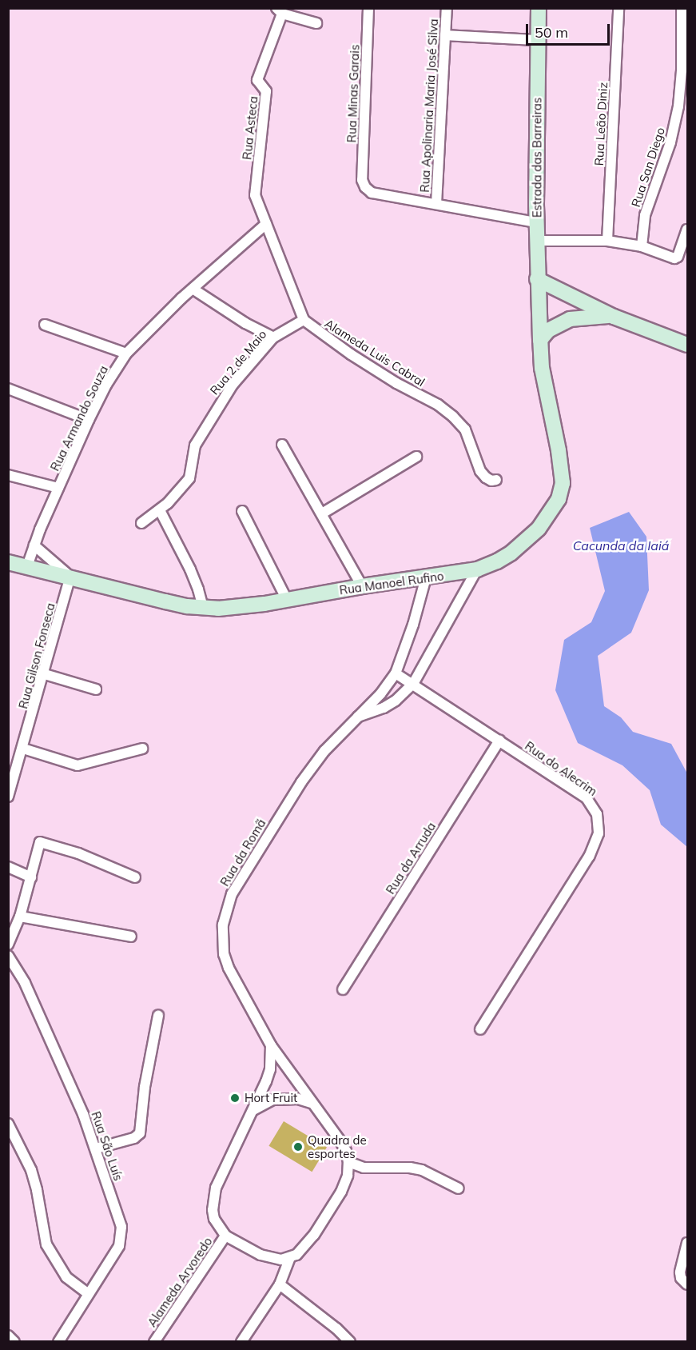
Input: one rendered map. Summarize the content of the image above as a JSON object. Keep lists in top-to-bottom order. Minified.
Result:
{"streets":{"main road":["Estrada das Barreiras","Rua Manoel Rufino"],"street":["Rua Minas Garais","Rua Apolinaria Maria José Silva","Rua Leão Diniz","Rua Asteca","Rua San Diego","Alameda Luis Cabral","Rua 2 de Maio","Rua Armando Souza","Rua Gilson Fonseca","Rua do Alecrim","Rua da Romã","Rua da Arruda","Rua São Luís","Alameda Arvoredo"]},"crossings":[["Rua Minas Garais","Rua Apolinaria Maria José Silva"],["Rua Asteca","Rua Armando Souza"],["Estrada das Barreiras","Rua Manoel Rufino"],["Alameda Luis Cabral","Rua 2 de Maio"],["Rua Armando Souza","Rua Manoel Rufino"],["Rua Manoel Rufino","Rua Gilson Fonseca"],["Rua Manoel Rufino","Rua da Romã"],["Rua do Alecrim","Rua da Romã"],["Rua do Alecrim","Rua da Arruda"],["Rua da Romã","Alameda Arvoredo"]],"water":["Cacunda da Iaiá"],"places":["Hort Fruit","Quadra de esportes"],"scale_bar":"50 m"}
